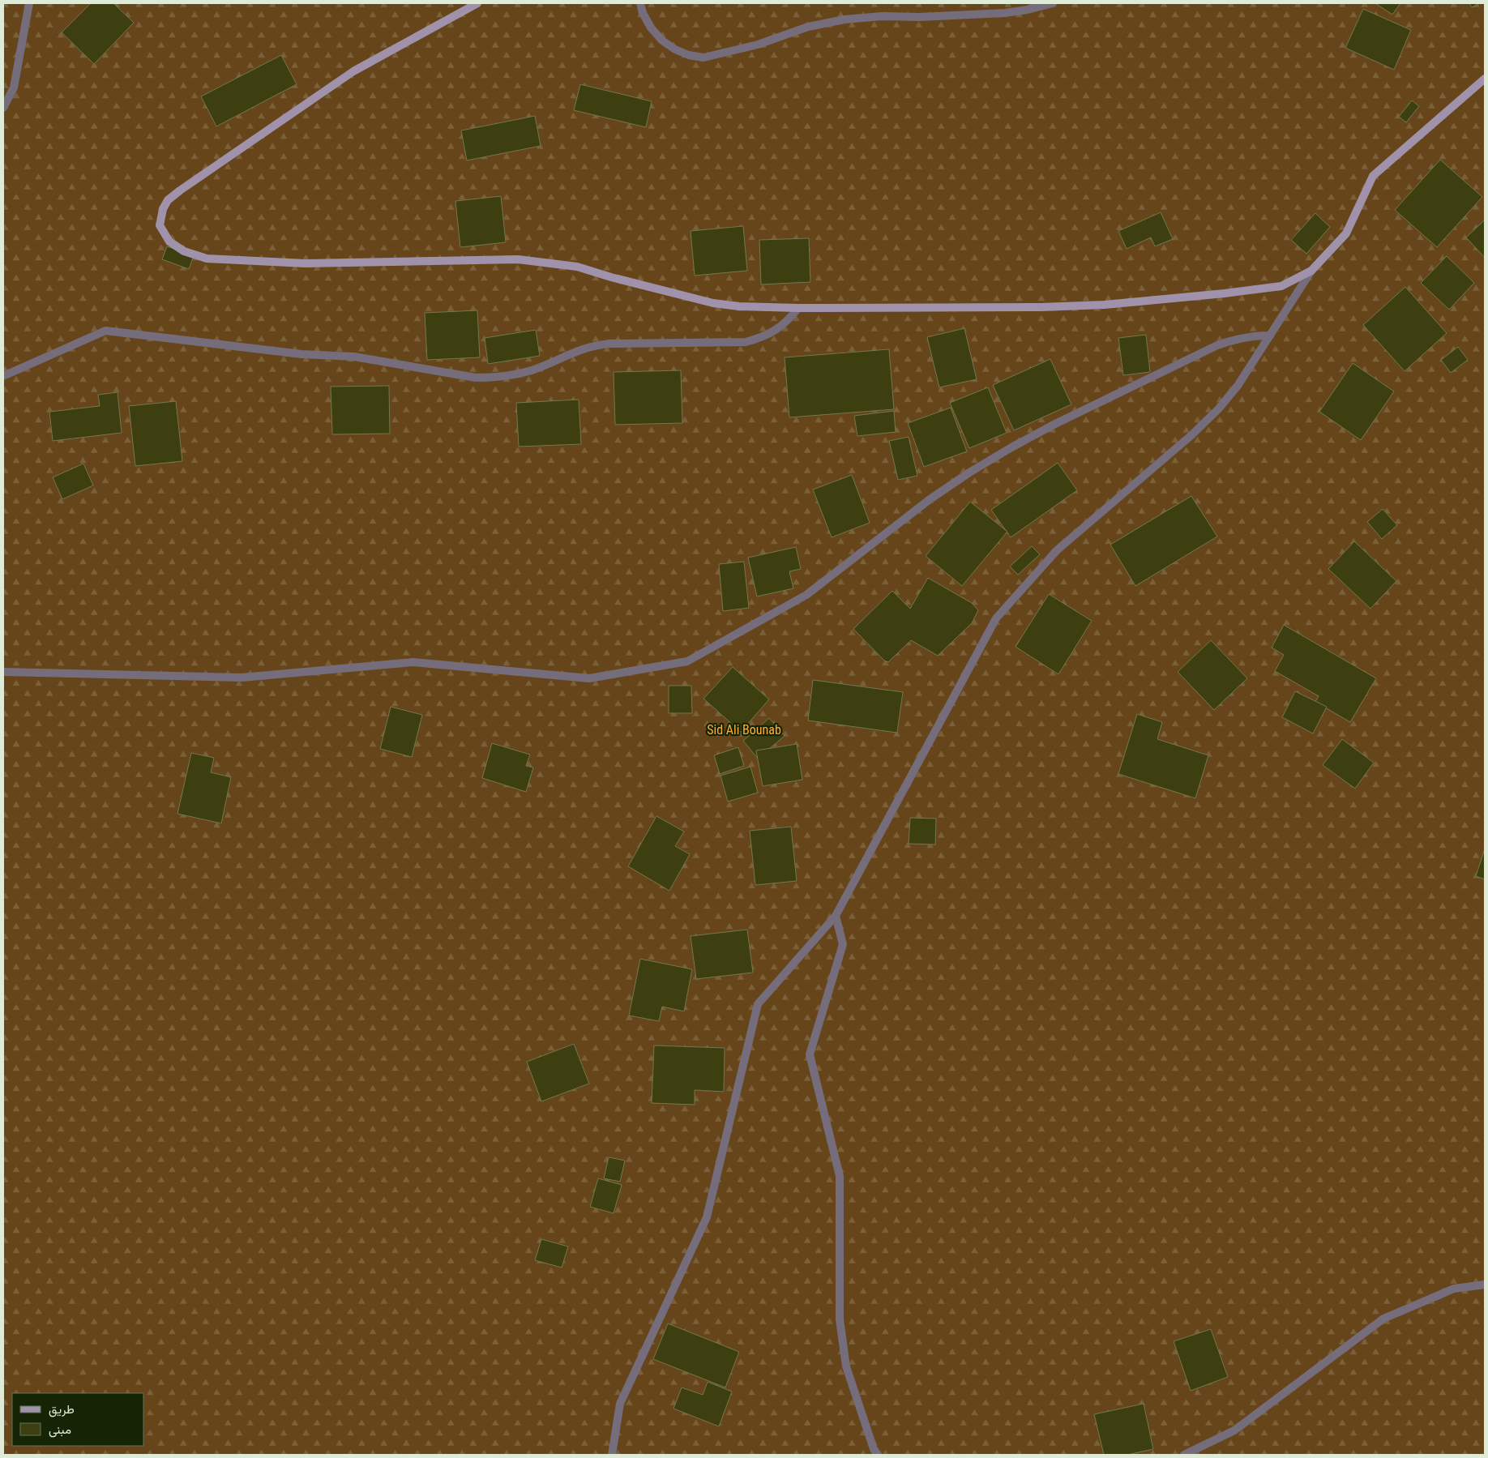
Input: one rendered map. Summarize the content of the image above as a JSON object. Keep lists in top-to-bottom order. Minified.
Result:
{"parks":["Sid Ali Bounab"],"legend":["طريق","مبنى"]}
